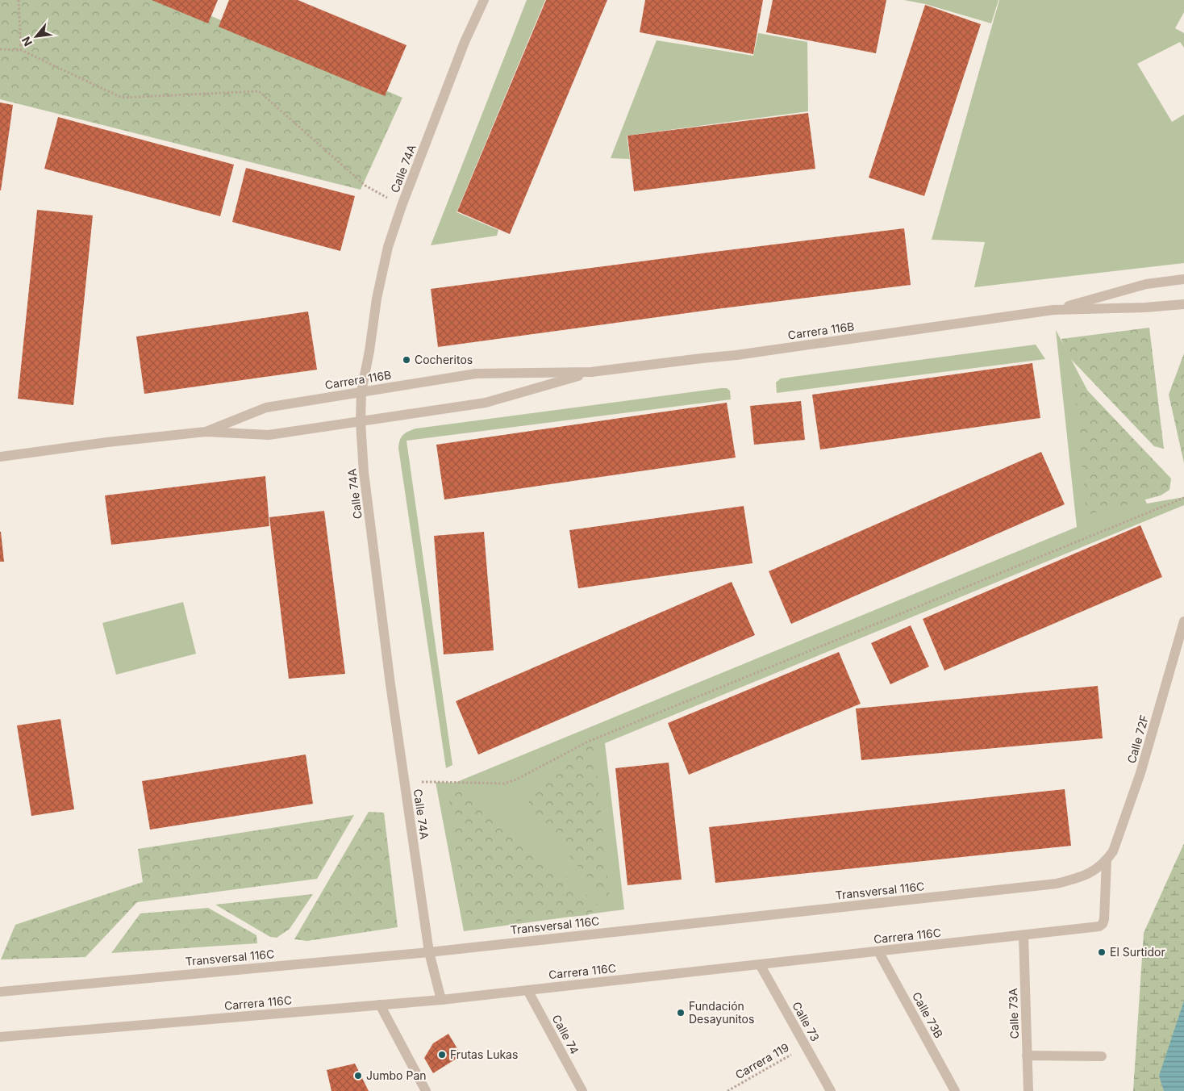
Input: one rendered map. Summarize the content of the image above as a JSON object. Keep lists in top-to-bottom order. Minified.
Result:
{"streets":{"street":["Calle 74A","Carrera 116B","Calle 72F","Transversal 116C","Carrera 116C","Calle 73A","Calle 73B","Calle 73","Calle 74"],"path":["Carrera 119"]},"crossings":[["Calle 74A","Carrera 116B"],["Calle 74A","Transversal 116C"],["Calle 74A","Carrera 116C"],["Calle 72F","Transversal 116C"],["Calle 72F","Carrera 116C"],["Transversal 116C","Carrera 116C"],["Carrera 116C","Calle 73A"],["Carrera 116C","Calle 73B"],["Carrera 116C","Calle 73"],["Carrera 116C","Calle 74"],["Calle 73","Carrera 119"]],"places":["Cocheritos","El Surtidor","Fundación Desayunitos","Frutas Lukas","Jumbo Pan"],"north":"bottom left"}
